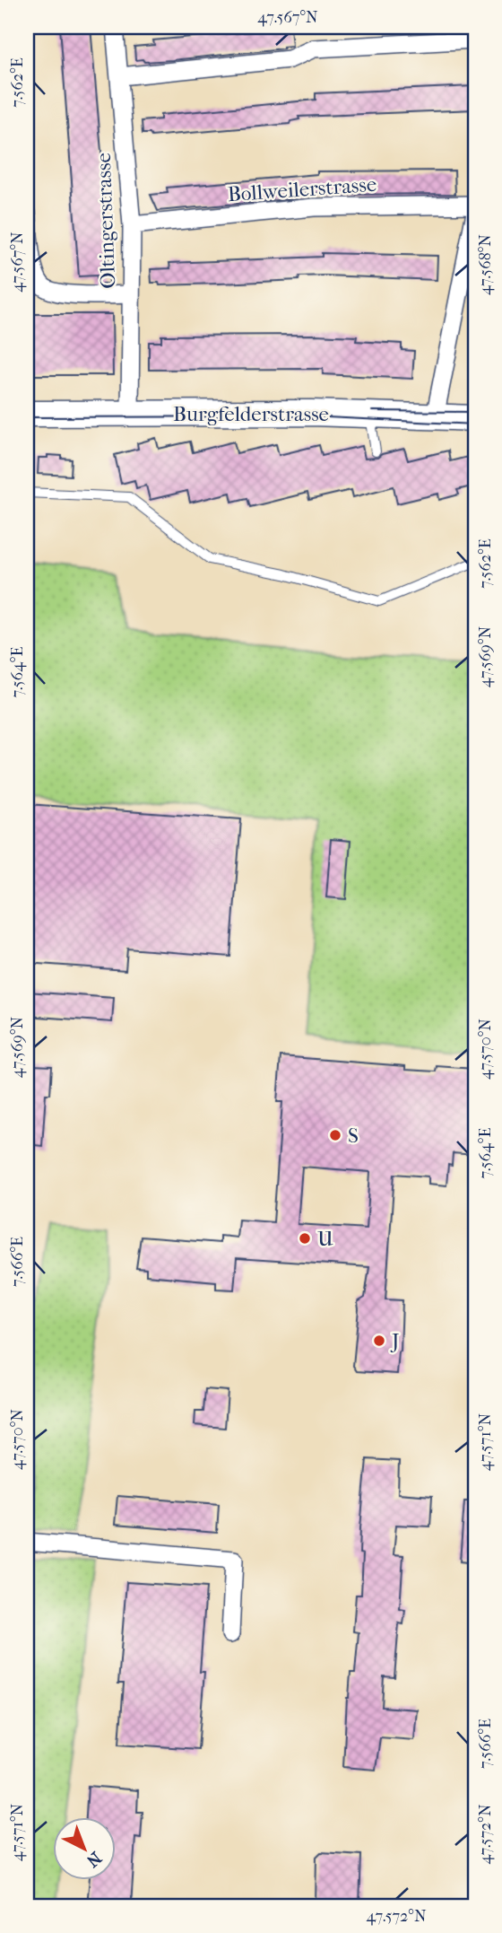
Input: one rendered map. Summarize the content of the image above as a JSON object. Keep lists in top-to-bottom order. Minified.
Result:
{"streets":{"main road":["Burgfelderstrasse"],"street":["Bollweilerstrasse","Oltingerstrasse"]},"crossings":[["Bollweilerstrasse","Oltingerstrasse"],["Oltingerstrasse","Burgfelderstrasse"]],"places":["S","U","J"],"north":"bottom right","coordinates":["47.567°N","7.562°E","47.568°N","47.569°N","7.564°E","47.570°N","7.566°E","47.571°N","47.572°N"]}
